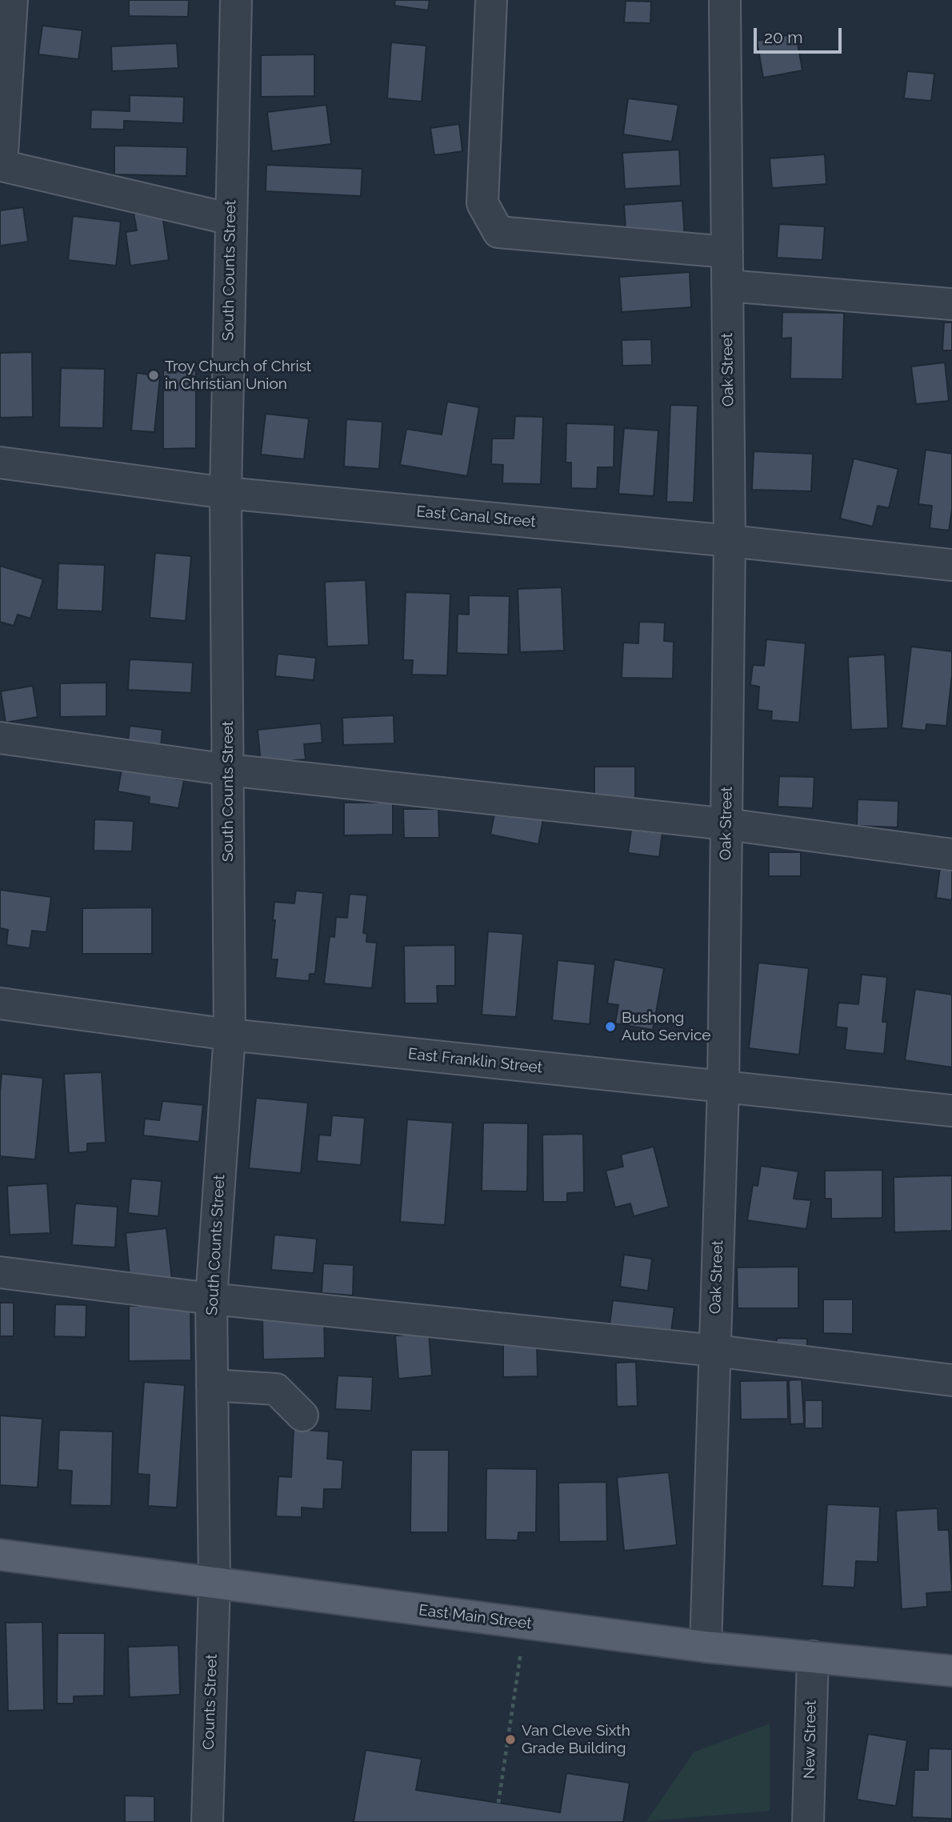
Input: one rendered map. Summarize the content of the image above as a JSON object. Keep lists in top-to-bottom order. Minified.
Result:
{"streets":{"main road":["East Main Street"],"street":["South Counts Street","Oak Street","East Canal Street","East Franklin Street","Counts Street","New Street"]},"crossings":[["South Counts Street","East Canal Street"],["South Counts Street","East Franklin Street"],["South Counts Street","East Main Street"],["South Counts Street","Counts Street"],["Oak Street","East Canal Street"],["Oak Street","East Franklin Street"],["Oak Street","East Main Street"],["East Main Street","Counts Street"],["East Main Street","New Street"]],"places":["Troy Church of Christ in Christian Union","Bushong Auto Service","Van Cleve Sixth Grade Building"],"scale_bar":"20 m"}
